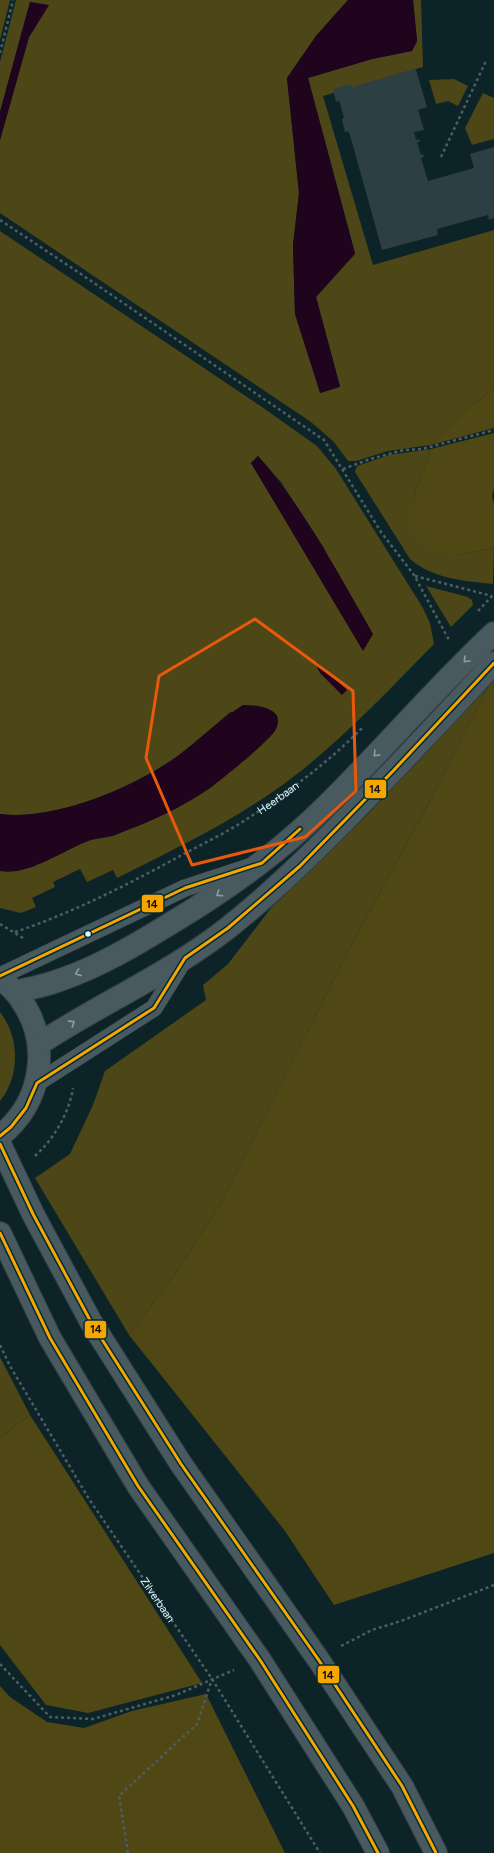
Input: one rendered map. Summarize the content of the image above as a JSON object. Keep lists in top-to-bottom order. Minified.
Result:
{"streets":{"path":["Heerbaan","Zilverbaan"]},"lines":["transit line 14"]}
